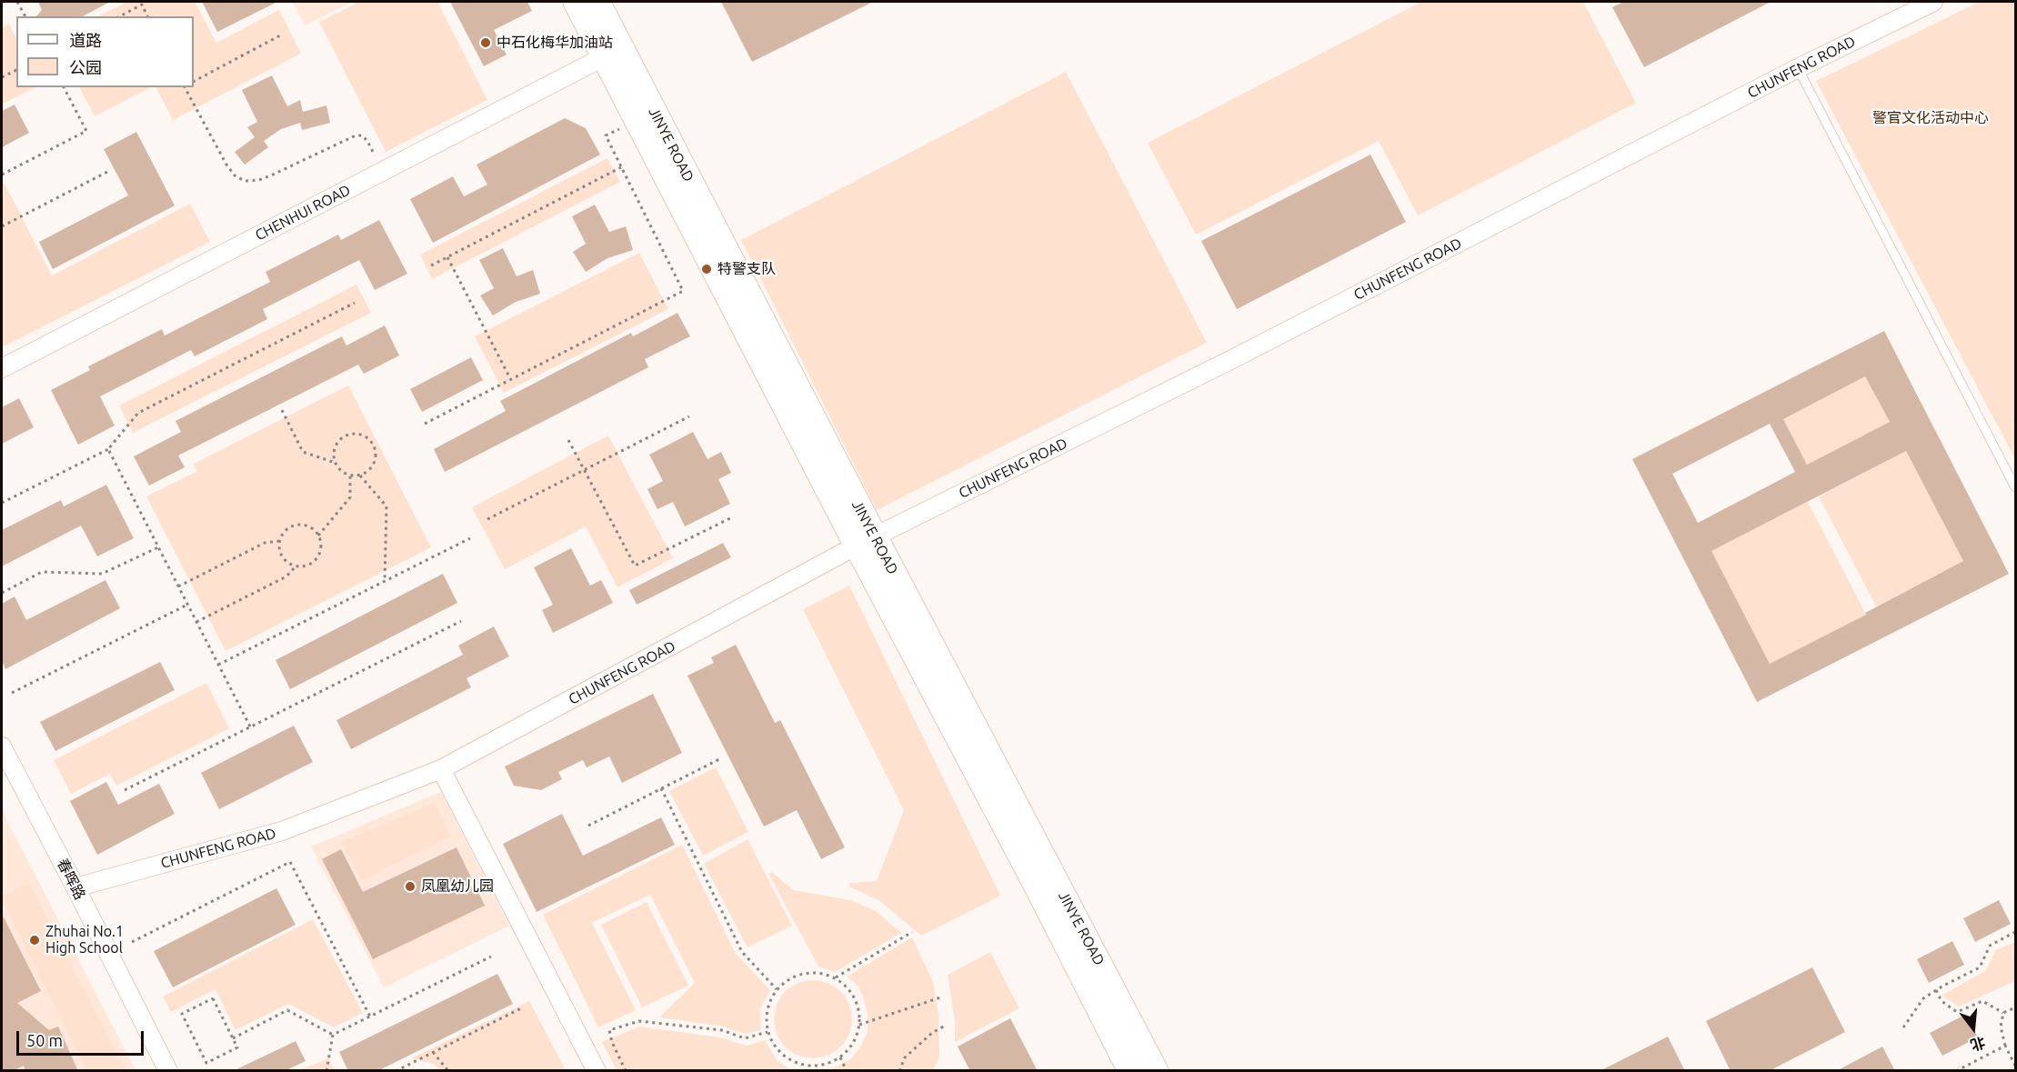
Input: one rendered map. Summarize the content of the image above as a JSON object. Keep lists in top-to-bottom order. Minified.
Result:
{"streets":{"main road":["JINYE ROAD"],"street":["CHUNFENG ROAD","CHENHUI ROAD","春晖路"]},"crossings":[["CHUNFENG ROAD","JINYE ROAD"],["CHUNFENG ROAD","春晖路"],["JINYE ROAD","CHENHUI ROAD"]],"parks":["警官文化活动中心"],"places":["中石化梅华加油站","特警支队","凤凰幼儿园","Zhuhai No.1 High School"],"legend":["道路","公园"],"scale_bar":"50 m","north":"bottom"}
